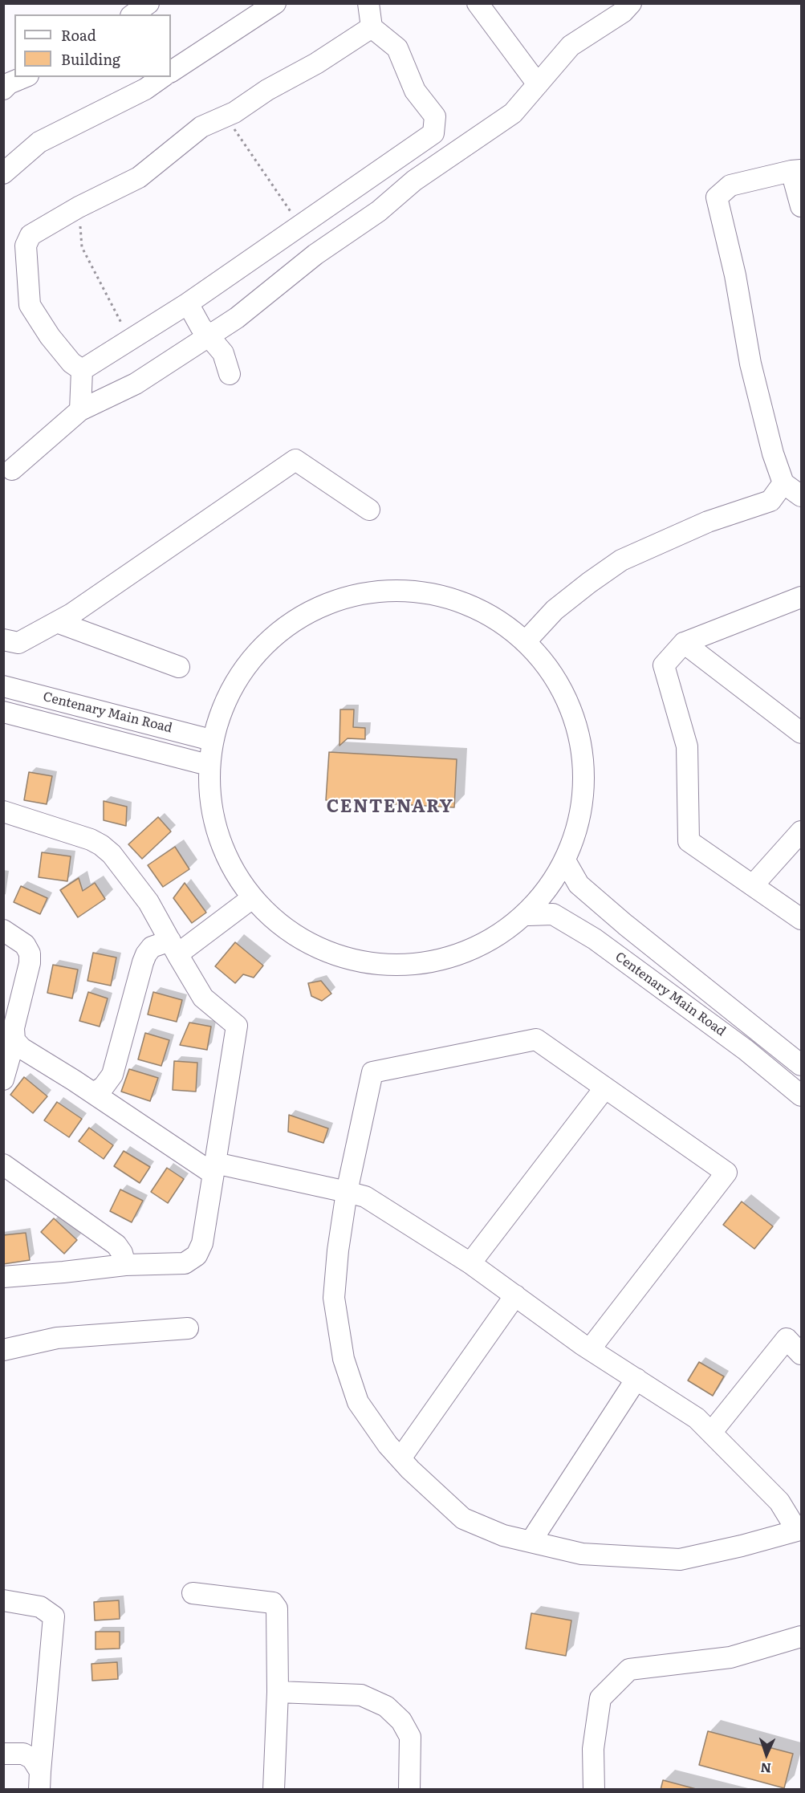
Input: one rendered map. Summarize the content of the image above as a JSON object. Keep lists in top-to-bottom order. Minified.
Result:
{"streets":{"street":["Centenary Main Road"]},"districts":["CENTENARY"],"legend":["Road","Building"],"north":"bottom"}
